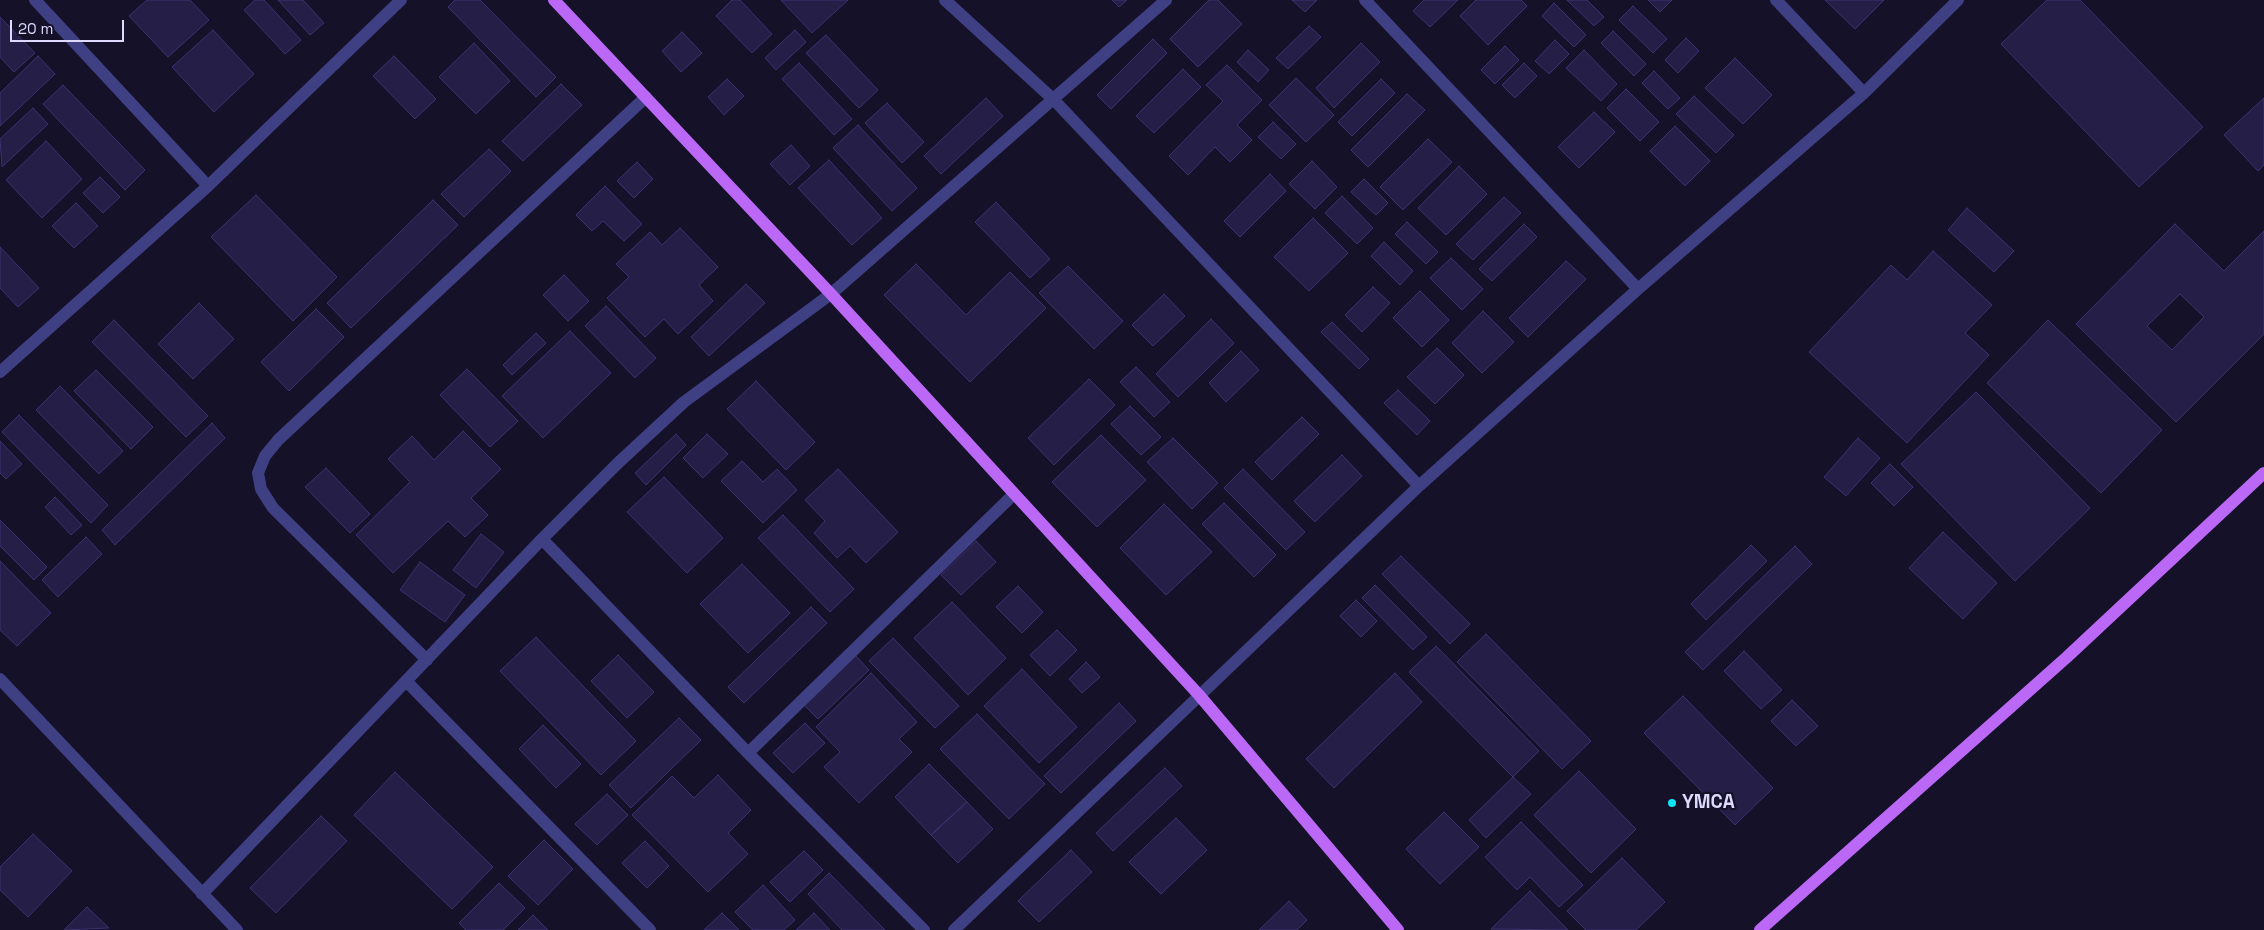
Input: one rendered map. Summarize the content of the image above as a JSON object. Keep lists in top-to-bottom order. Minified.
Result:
{"places":["YMCA"],"scale_bar":"20 m"}
